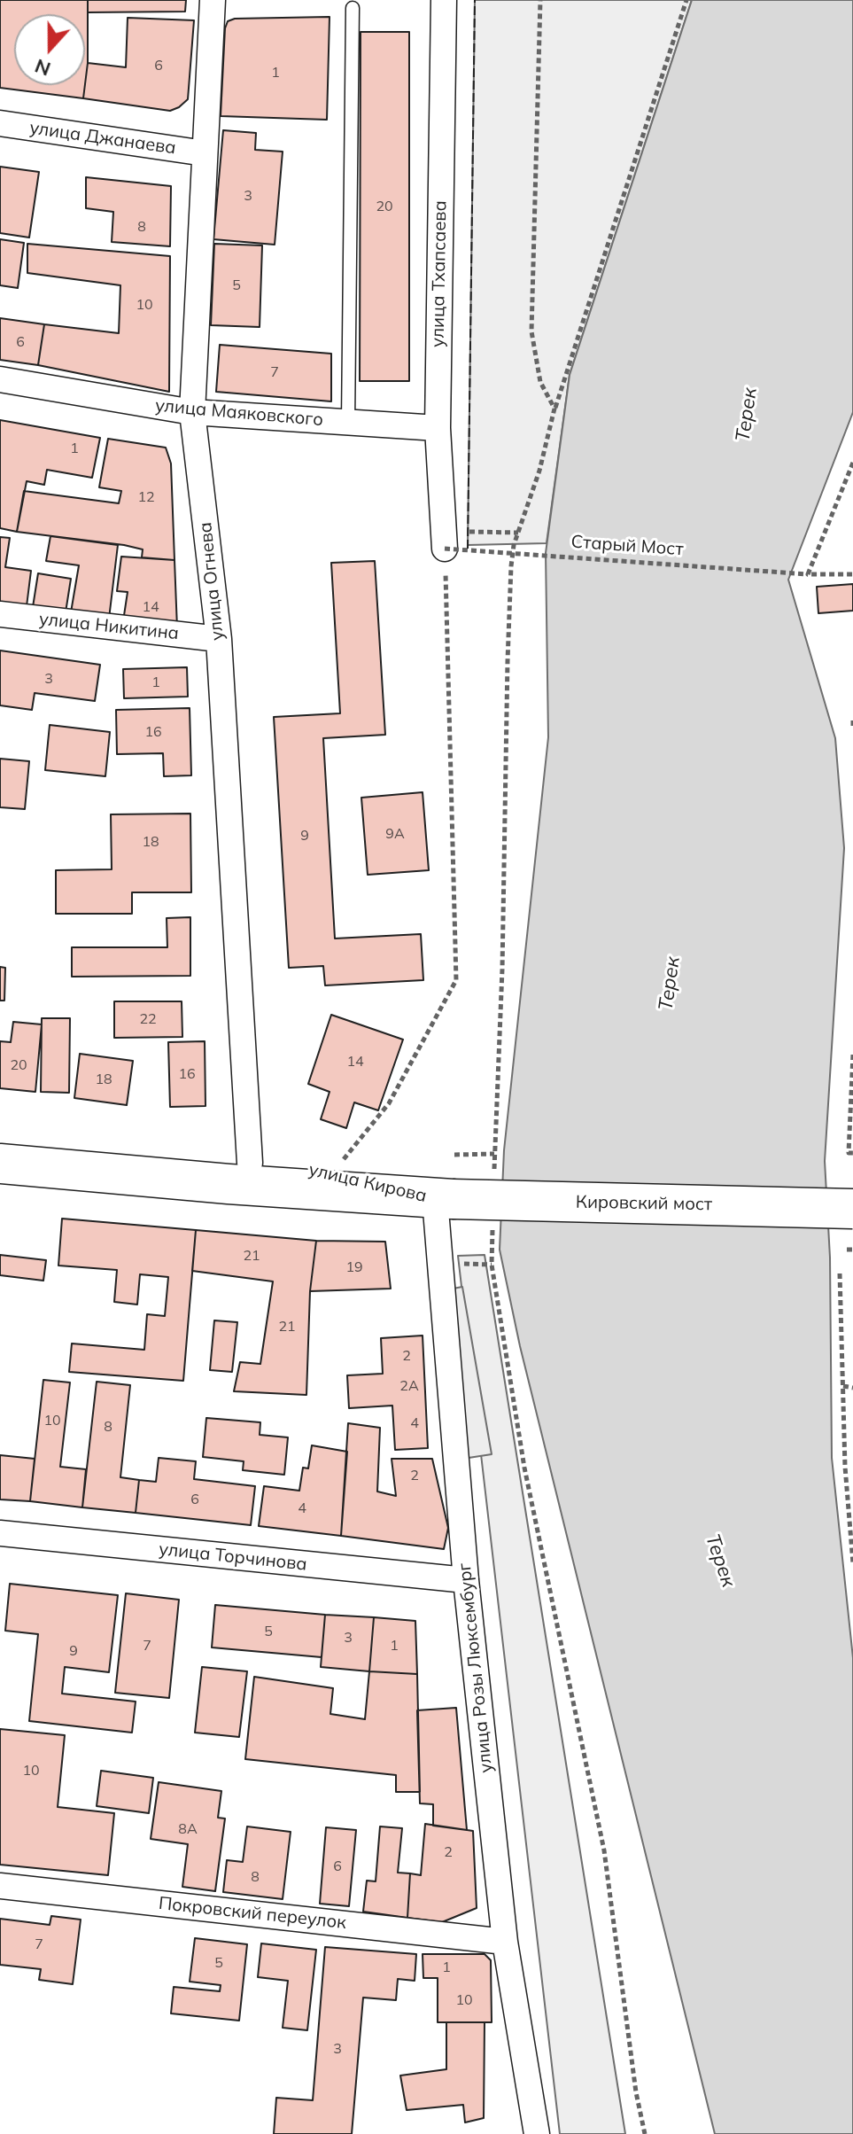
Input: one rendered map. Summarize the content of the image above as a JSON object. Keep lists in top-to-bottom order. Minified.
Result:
{"streets":{"main road":["улица Кирова","Кировский мост"],"street":["улица Джанаева","улица Тхапсаева","улица Маяковского","улица Огнева","улица Никитина","улица Торчинова","улица Розы Люксембург","Покровский переулок"],"path":["Старый Мост"]},"crossings":[["улица Джанаева","улица Огнева"],["улица Тхапсаева","улица Маяковского"],["улица Тхапсаева","Старый Мост"],["улица Маяковского","улица Огнева"],["улица Огнева","улица Никитина"],["улица Огнева","улица Кирова"],["улица Кирова","Кировский мост"],["улица Кирова","улица Розы Люксембург"],["Кировский мост","улица Розы Люксембург"],["улица Торчинова","улица Розы Люксембург"],["улица Розы Люксембург","Покровский переулок"]],"water":["Терек"],"house_numbers":["6","1","3","20","8","5","10","6","7","1","12","14","3","1","16","9А","9","18","22","14","20","16","18","21","19","21","2","2А","10","4","8","2","6","4","5","3","7","1","9","10","8А","2","6","8","7","5","1","10","3"],"north":"bottom"}
